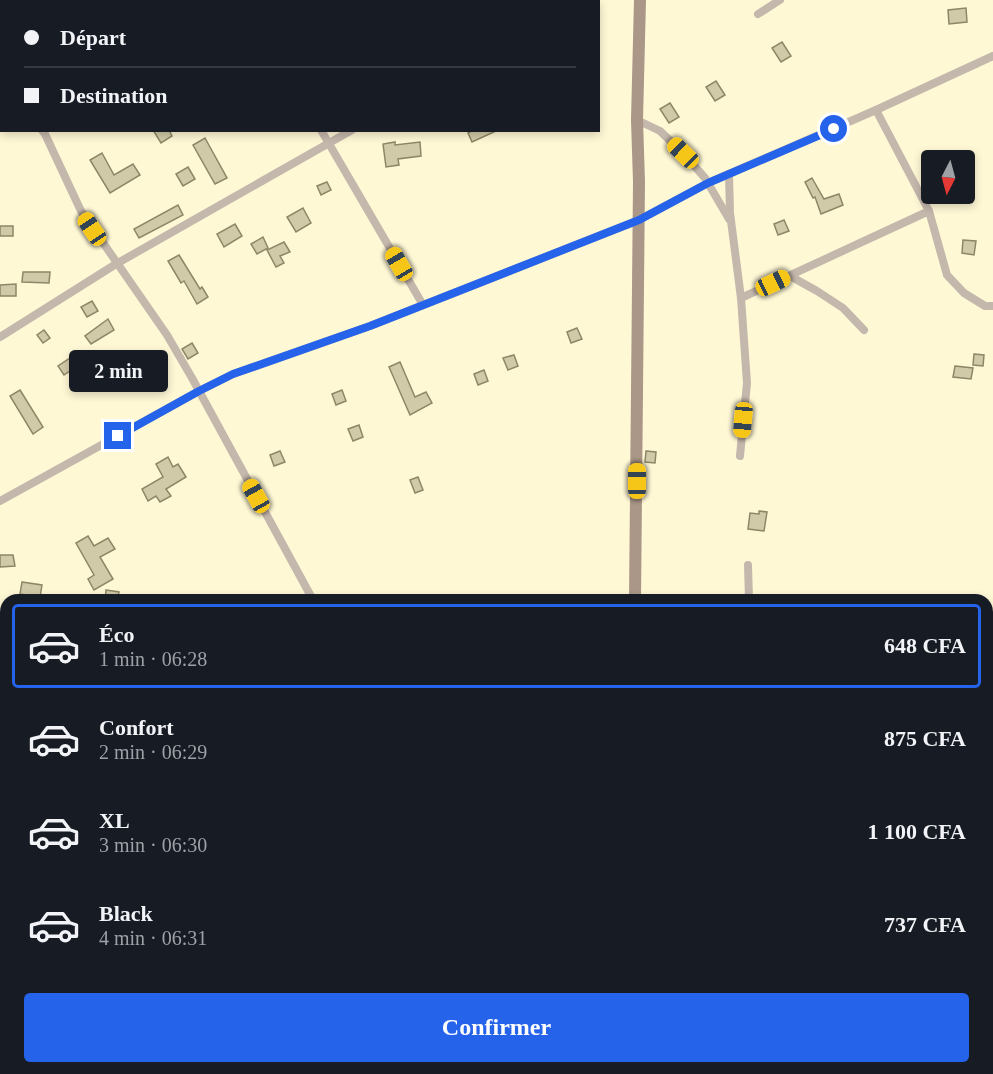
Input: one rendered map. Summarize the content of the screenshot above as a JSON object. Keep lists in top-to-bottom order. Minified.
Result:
{"north":"bottom","page":{"banner":["Départ","Destination"],"bubble":"2 min","list":[{"name":"Éco","note":"1 min · 06:28","value":"648 CFA"},{"name":"Confort","note":"2 min · 06:29","value":"875 CFA"},{"name":"XL","note":"3 min · 06:30","value":"1 100 CFA"},{"name":"Black","note":"4 min · 06:31","value":"737 CFA"}],"buttons":"Confirmer"}}
